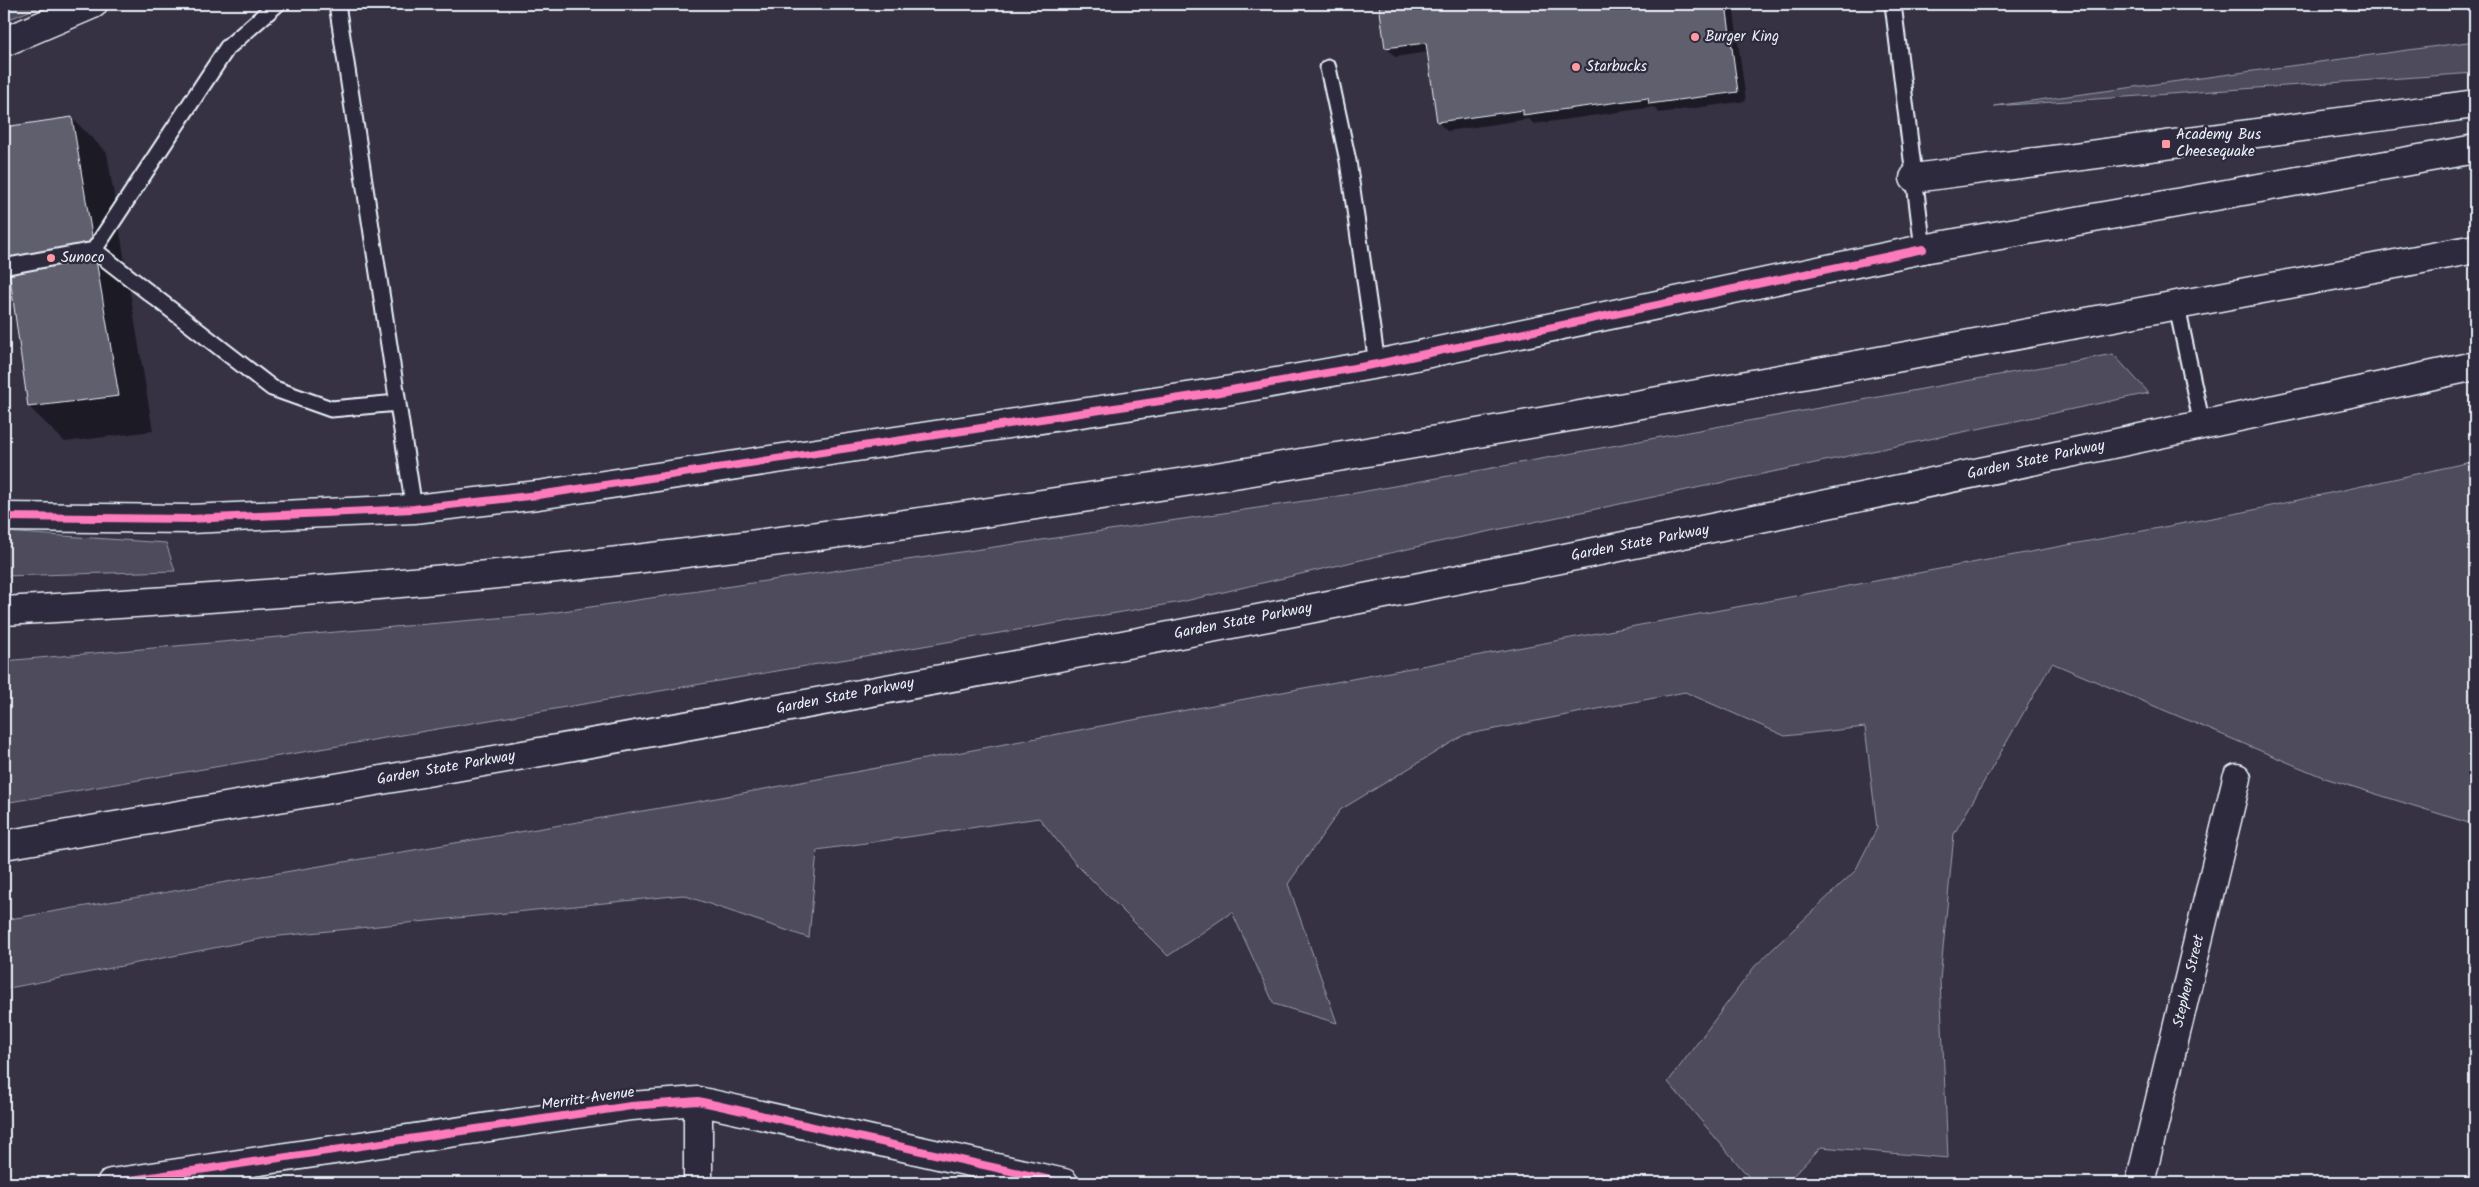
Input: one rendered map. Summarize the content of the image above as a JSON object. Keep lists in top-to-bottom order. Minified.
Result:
{"streets":{"main road":["Garden State Parkway","Stephen Street","Merritt Avenue"]},"places":{"other":["Burger King","Starbucks","Sunoco"],"transit":["Academy Bus Cheesequake"]}}
